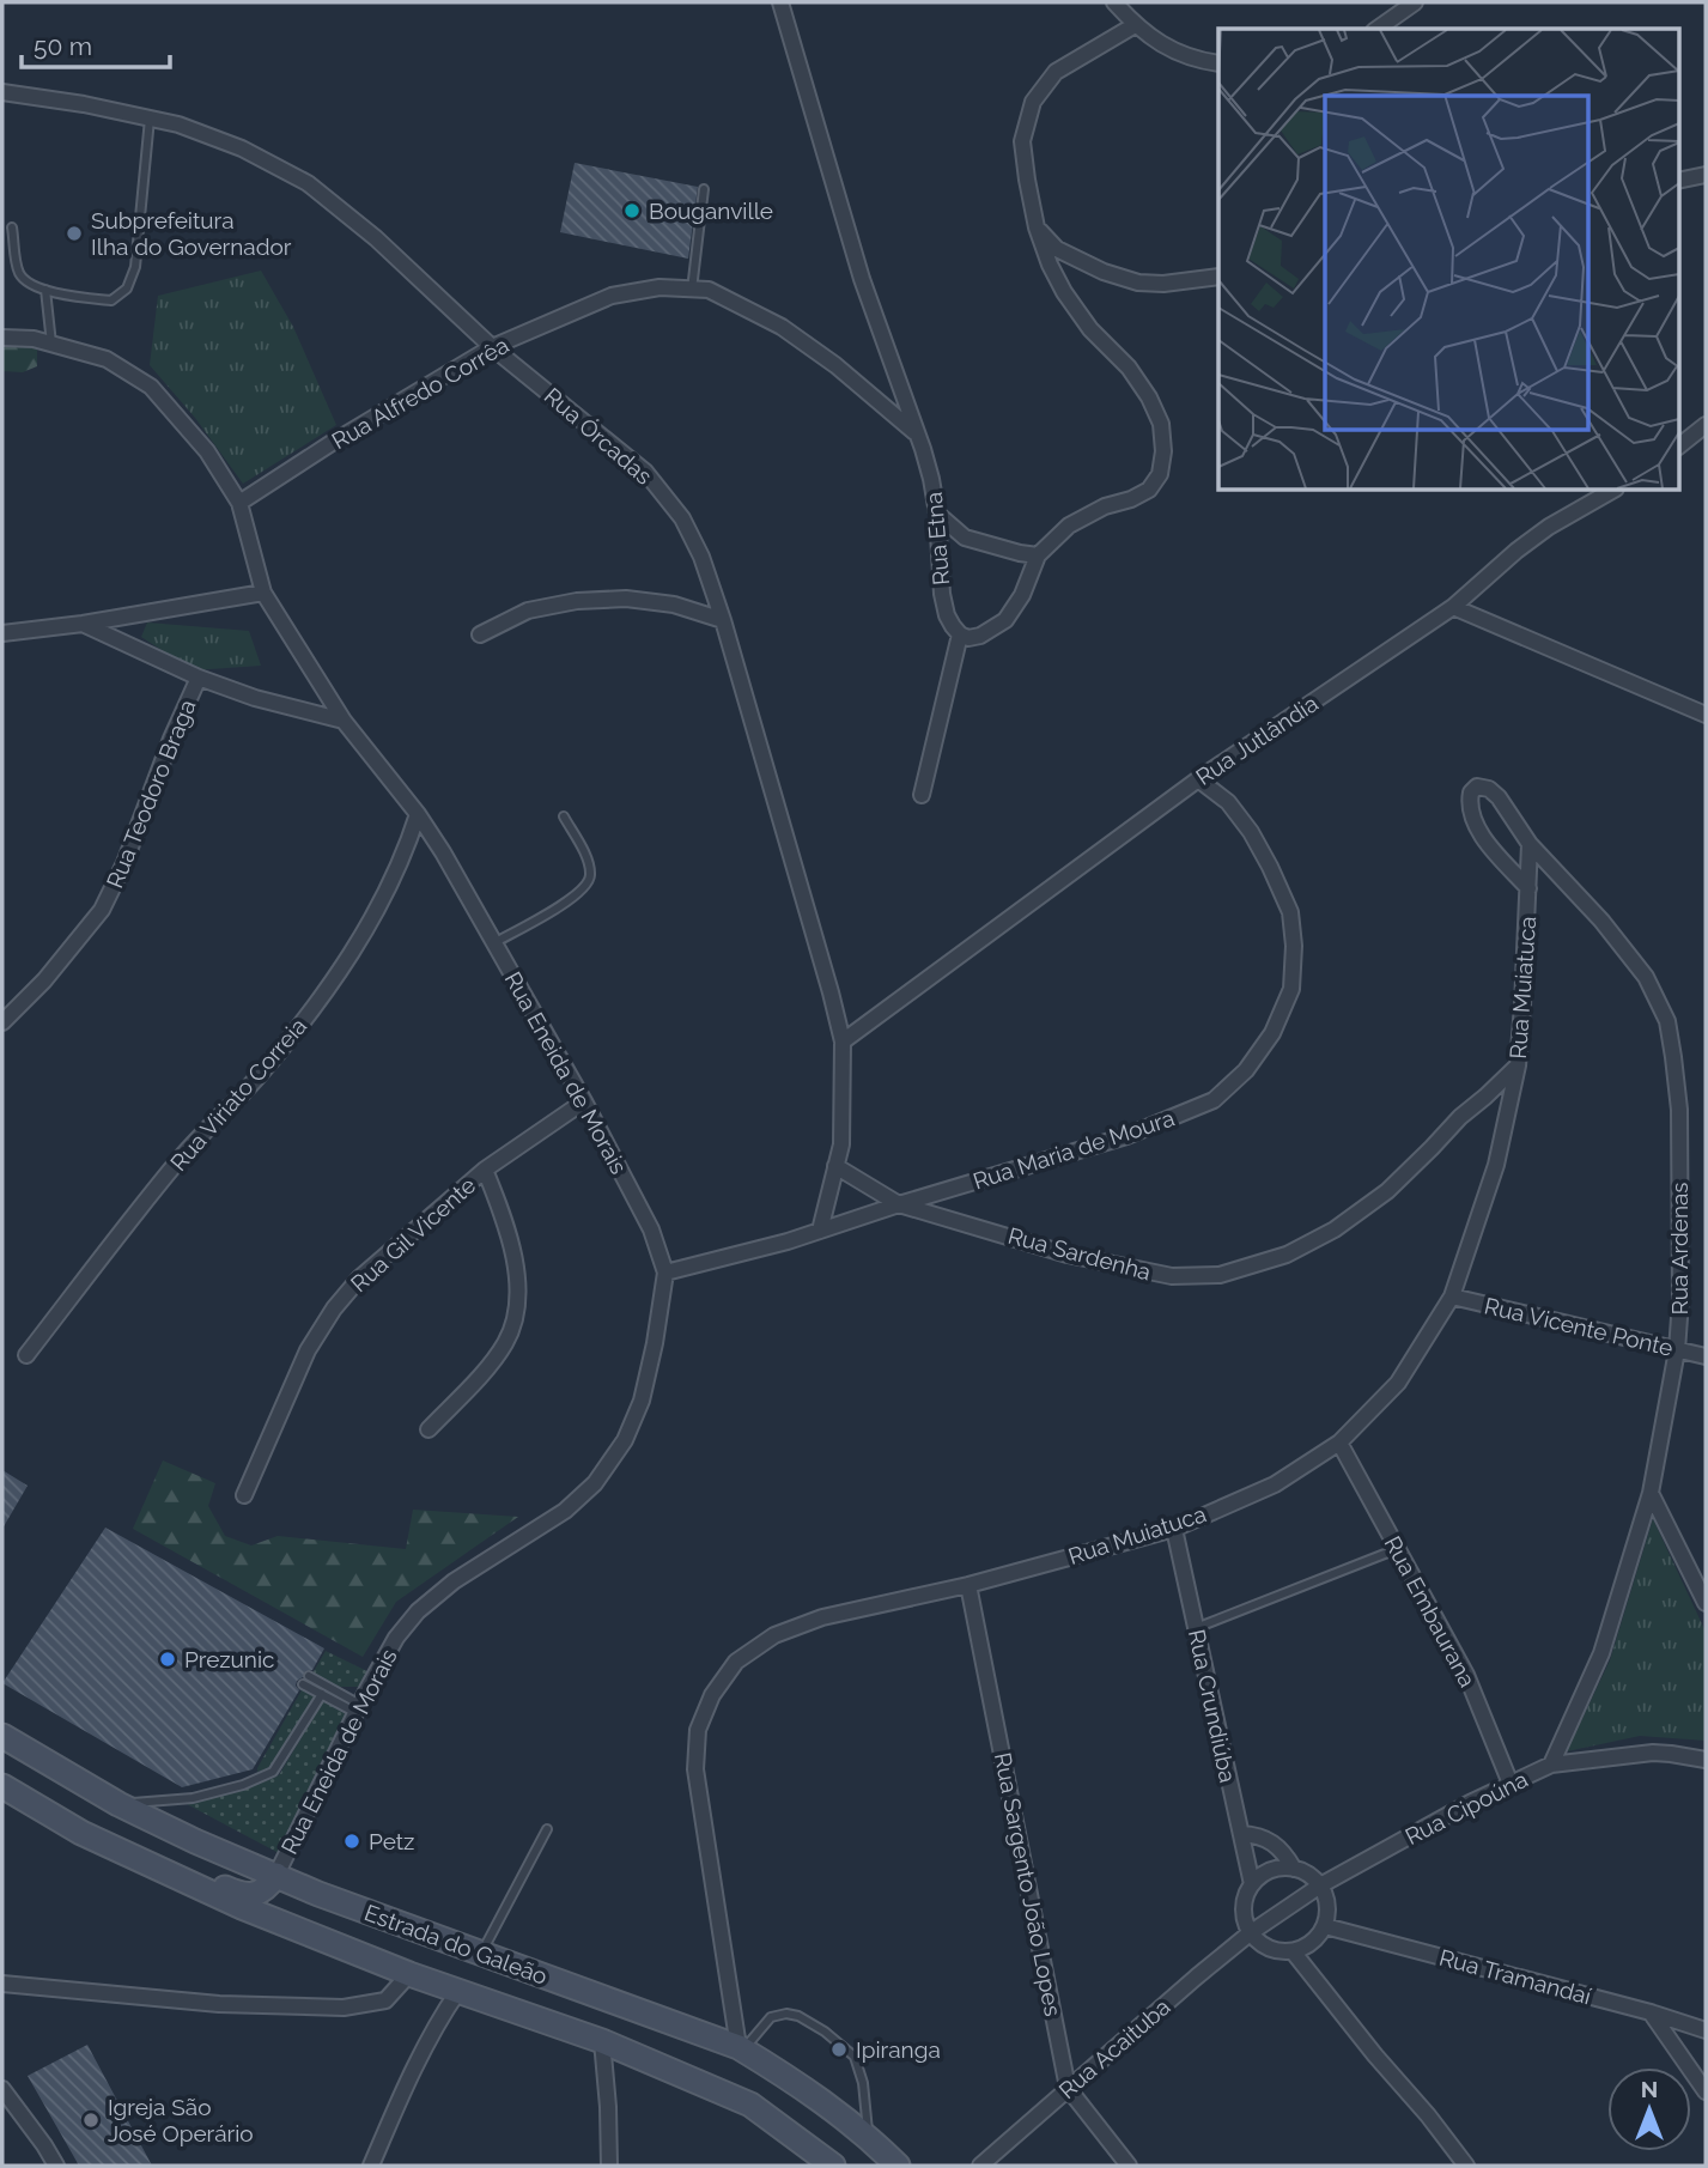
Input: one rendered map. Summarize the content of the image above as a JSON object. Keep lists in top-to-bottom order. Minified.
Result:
{"streets":{"main road":["Estrada do Galeão"],"street":["Rua Alfredo Corrêa","Rua Órcadas","Rua Etna","Rua Jutlândia","Rua Teodoro Braga","Rua Muiatuca","Rua Eneida de Morais","Rua Viriato Correia","Rua Maria de Moura","Rua Gil Vicente","Rua Ardenas","Rua Sardenha","Rua Vicente Ponte","Rua Embaurana","Rua Crundiúba","Rua Cipoúna","Rua Sargento João Lopes","Rua Tramandaí","Rua Acaituba"]},"crossings":[["Rua Alfredo Corrêa","Rua Órcadas"],["Rua Alfredo Corrêa","Rua Etna"],["Rua Alfredo Corrêa","Rua Eneida de Morais"],["Rua Órcadas","Rua Jutlândia"],["Rua Órcadas","Rua Maria de Moura"],["Rua Órcadas","Rua Sardenha"],["Rua Jutlândia","Rua Maria de Moura"],["Rua Muiatuca","Rua Ardenas"],["Rua Muiatuca","Rua Sardenha"],["Rua Muiatuca","Rua Vicente Ponte"],["Rua Muiatuca","Rua Embaurana"],["Rua Muiatuca","Rua Crundiúba"],["Rua Muiatuca","Rua Sargento João Lopes"],["Rua Muiatuca","Estrada do Galeão"],["Rua Eneida de Morais","Rua Viriato Correia"],["Rua Eneida de Morais","Rua Maria de Moura"],["Rua Eneida de Morais","Rua Gil Vicente"],["Rua Eneida de Morais","Estrada do Galeão"],["Rua Maria de Moura","Rua Sardenha"],["Rua Ardenas","Rua Vicente Ponte"],["Rua Ardenas","Rua Cipoúna"],["Rua Embaurana","Rua Cipoúna"],["Rua Cipoúna","Rua Acaituba"],["Rua Sargento João Lopes","Rua Acaituba"]],"places":["Bouganville","Subprefeitura Ilha do Governador","Prezunic","Petz","Ipiranga","Igreja São José Operário"],"scale_bar":"50 m","north":"top"}
